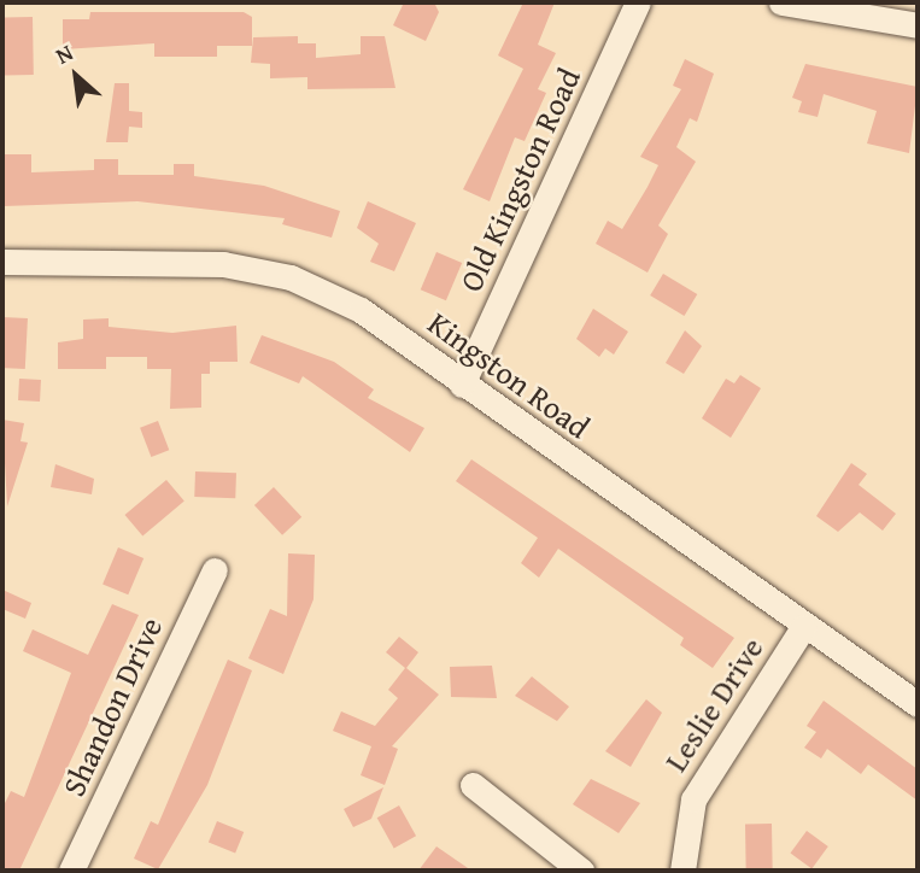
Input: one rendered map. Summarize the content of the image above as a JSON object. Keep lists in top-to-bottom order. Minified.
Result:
{"streets":{"street":["Old Kingston Road","Kingston Road","Leslie Drive","Shandon Drive"]},"crossings":[["Old Kingston Road","Kingston Road"],["Kingston Road","Leslie Drive"]],"north":"top left"}
